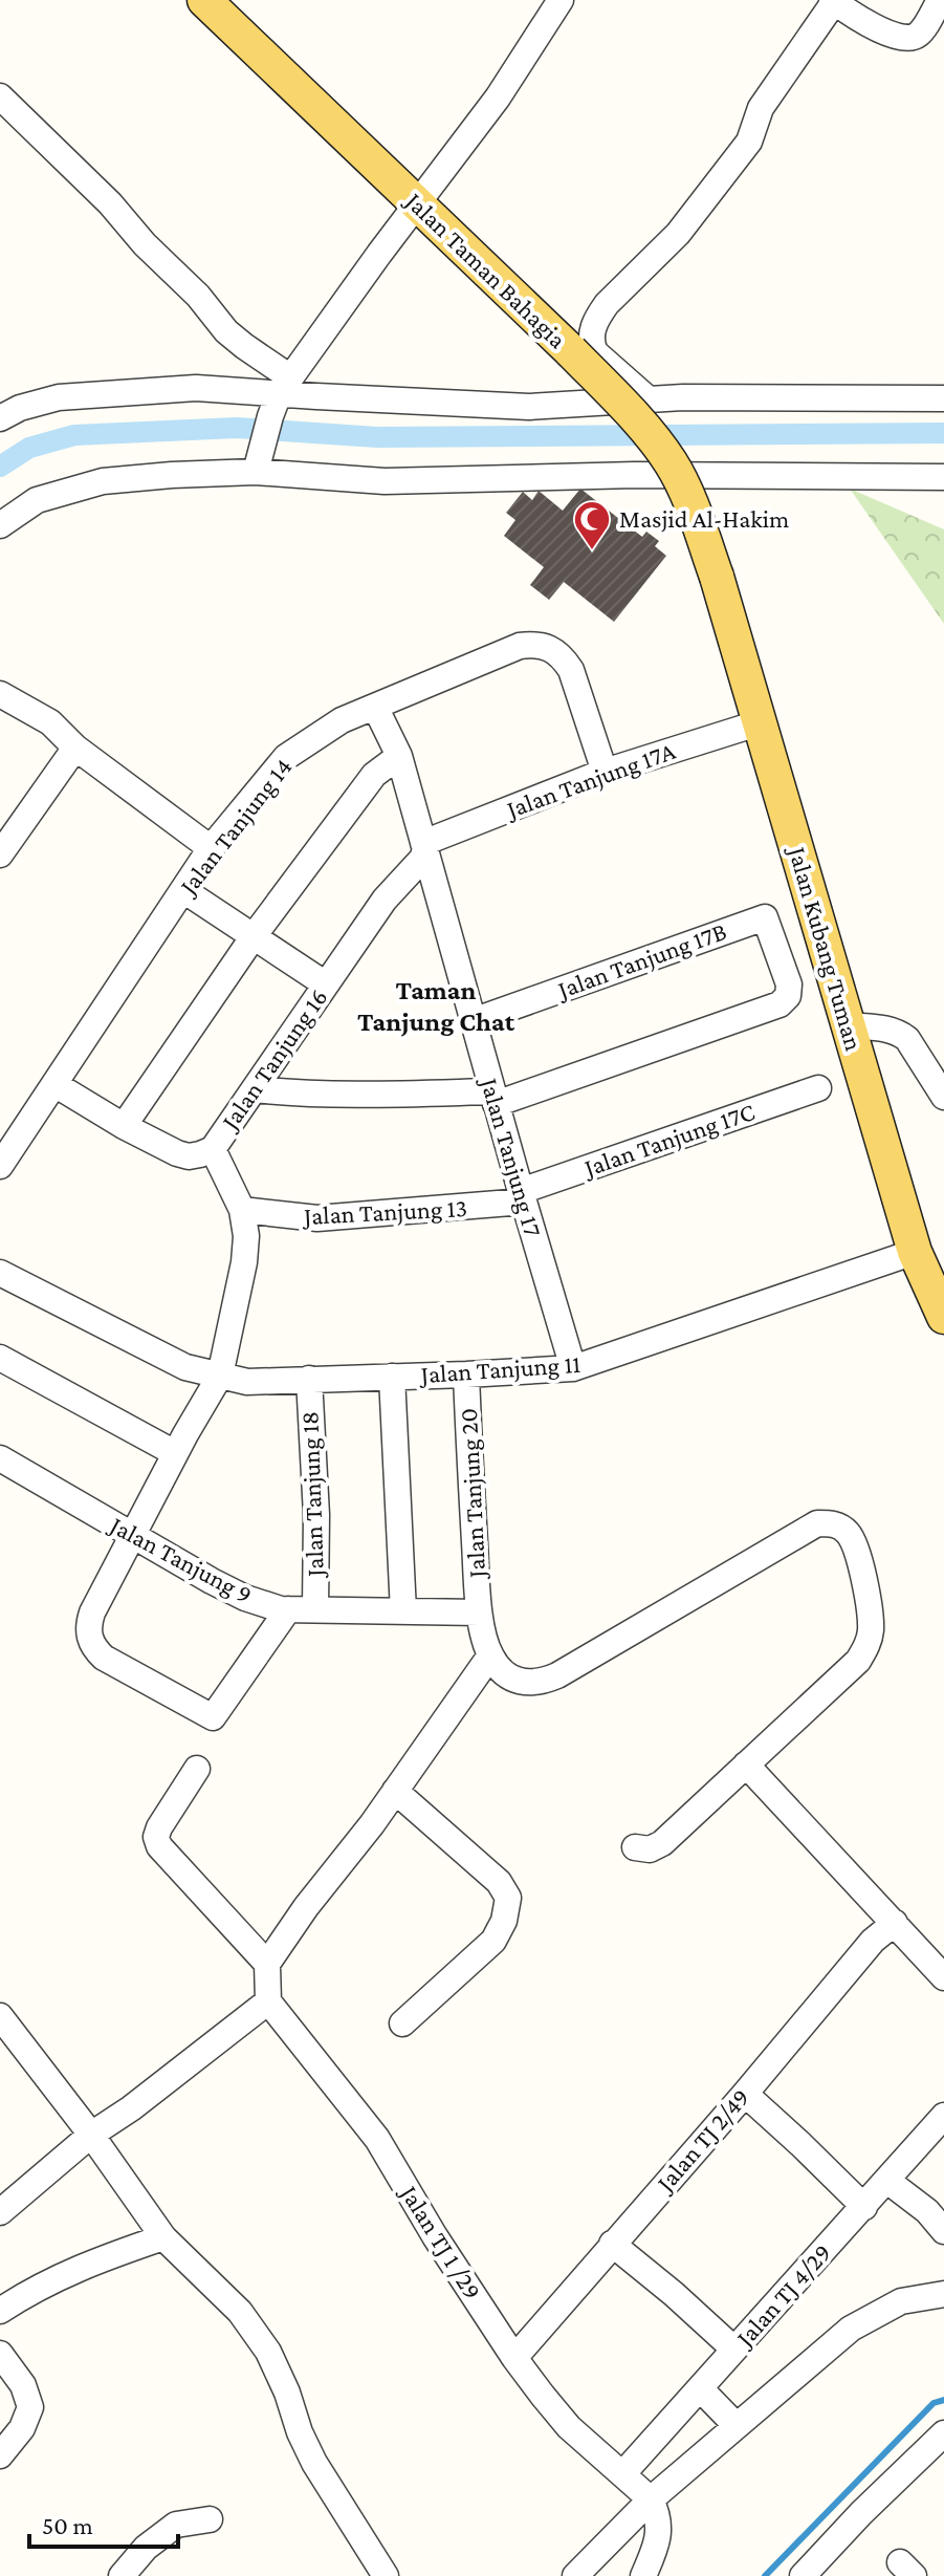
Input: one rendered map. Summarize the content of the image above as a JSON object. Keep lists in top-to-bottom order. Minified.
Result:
{"streets":{"main road":["Jalan Taman Bahagia","Jalan Kubang Tuman"],"street":["Jalan Tanjung 17A","Jalan Tanjung 14","Jalan Tanjung 17B","Jalan Tanjung 16","Jalan Tanjung 17C","Jalan Tanjung 17","Jalan Tanjung 13","Jalan Tanjung 11","Jalan Tanjung 20","Jalan Tanjung 18","Jalan Tanjung 9","Jalan TJ 2/49","Jalan TJ 1 /29","Jalan TJ 4/29"]},"crossings":[["Jalan Taman Bahagia","Jalan Kubang Tuman"],["Jalan Tanjung 17A","Jalan Tanjung 14"],["Jalan Tanjung 17A","Jalan Kubang Tuman"],["Jalan Tanjung 17A","Jalan Tanjung 16"],["Jalan Tanjung 17A","Jalan Tanjung 17"],["Jalan Tanjung 14","Jalan Tanjung 17"],["Jalan Kubang Tuman","Jalan Tanjung 11"],["Jalan Tanjung 17B","Jalan Tanjung 17"],["Jalan Tanjung 16","Jalan Tanjung 17"],["Jalan Tanjung 17C","Jalan Tanjung 17"],["Jalan Tanjung 17C","Jalan Tanjung 13"],["Jalan Tanjung 17","Jalan Tanjung 13"],["Jalan Tanjung 17","Jalan Tanjung 11"],["Jalan Tanjung 11","Jalan Tanjung 20"],["Jalan Tanjung 11","Jalan Tanjung 18"],["Jalan Tanjung 20","Jalan Tanjung 9"],["Jalan Tanjung 18","Jalan Tanjung 9"],["Jalan TJ 2/49","Jalan TJ 1 /29"],["Jalan TJ 1 /29","Jalan TJ 4/29"]],"districts":["Taman Tanjung Chat"],"places":{"mosque":["Masjid Al-Hakim"]},"scale_bar":"50 m"}
